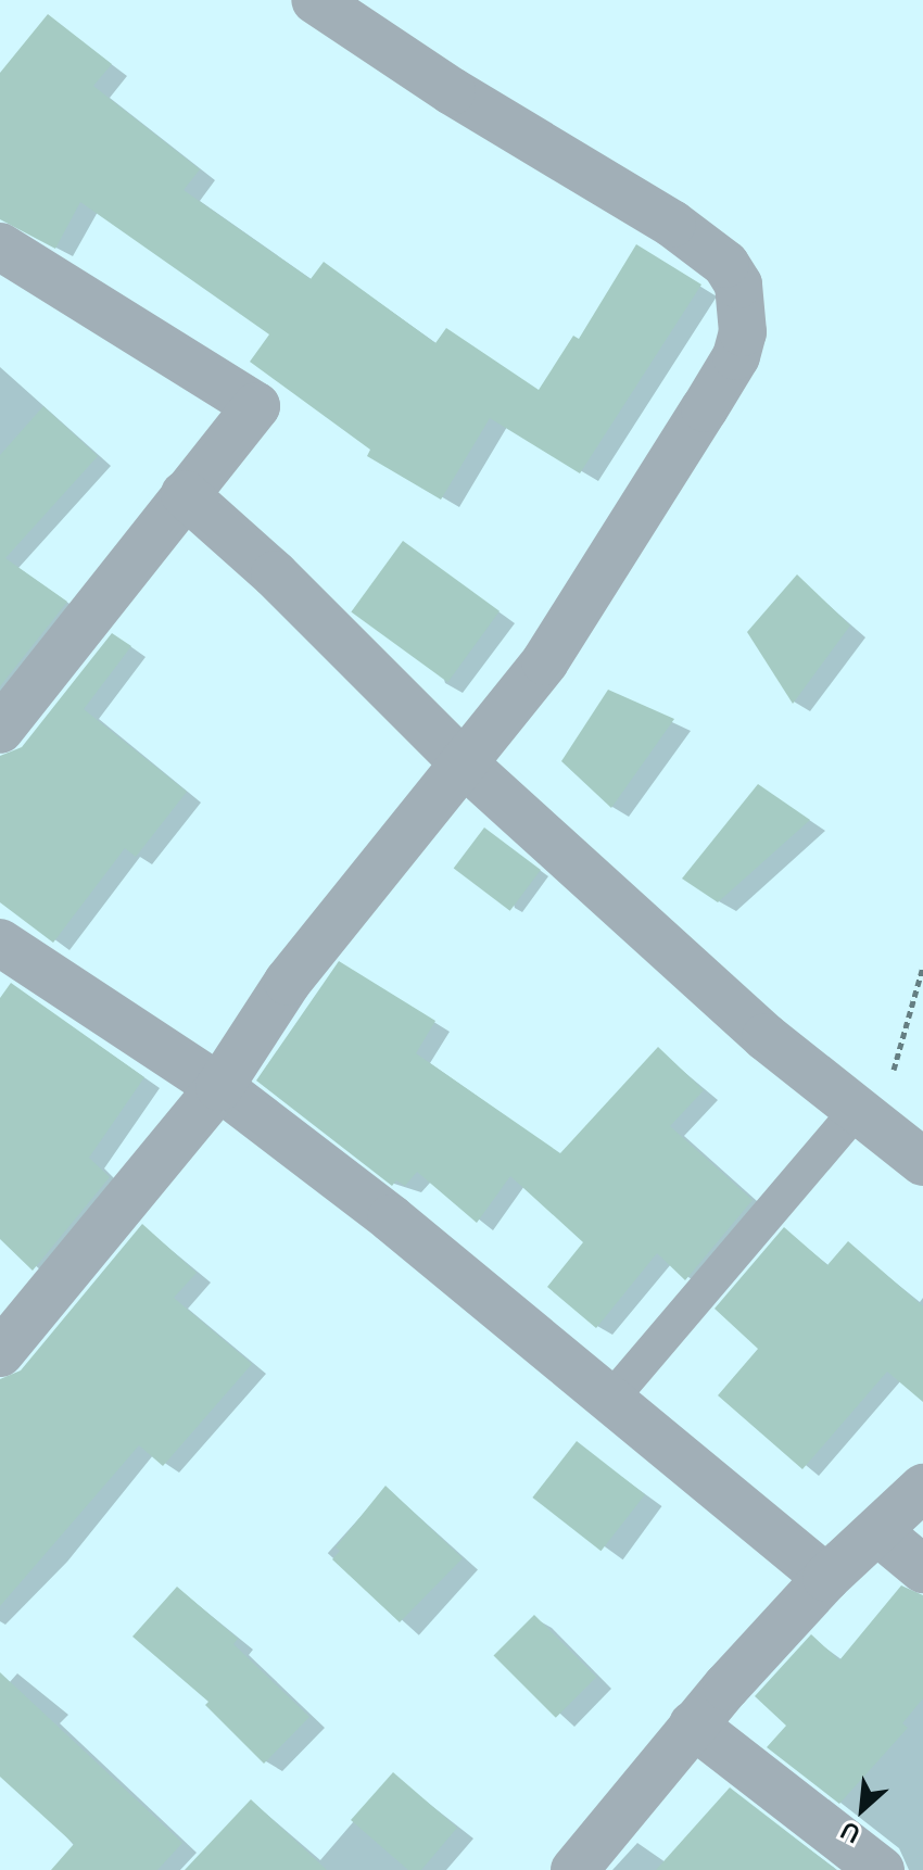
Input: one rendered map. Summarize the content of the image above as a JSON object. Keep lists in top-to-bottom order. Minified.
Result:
{"north":"bottom left"}
